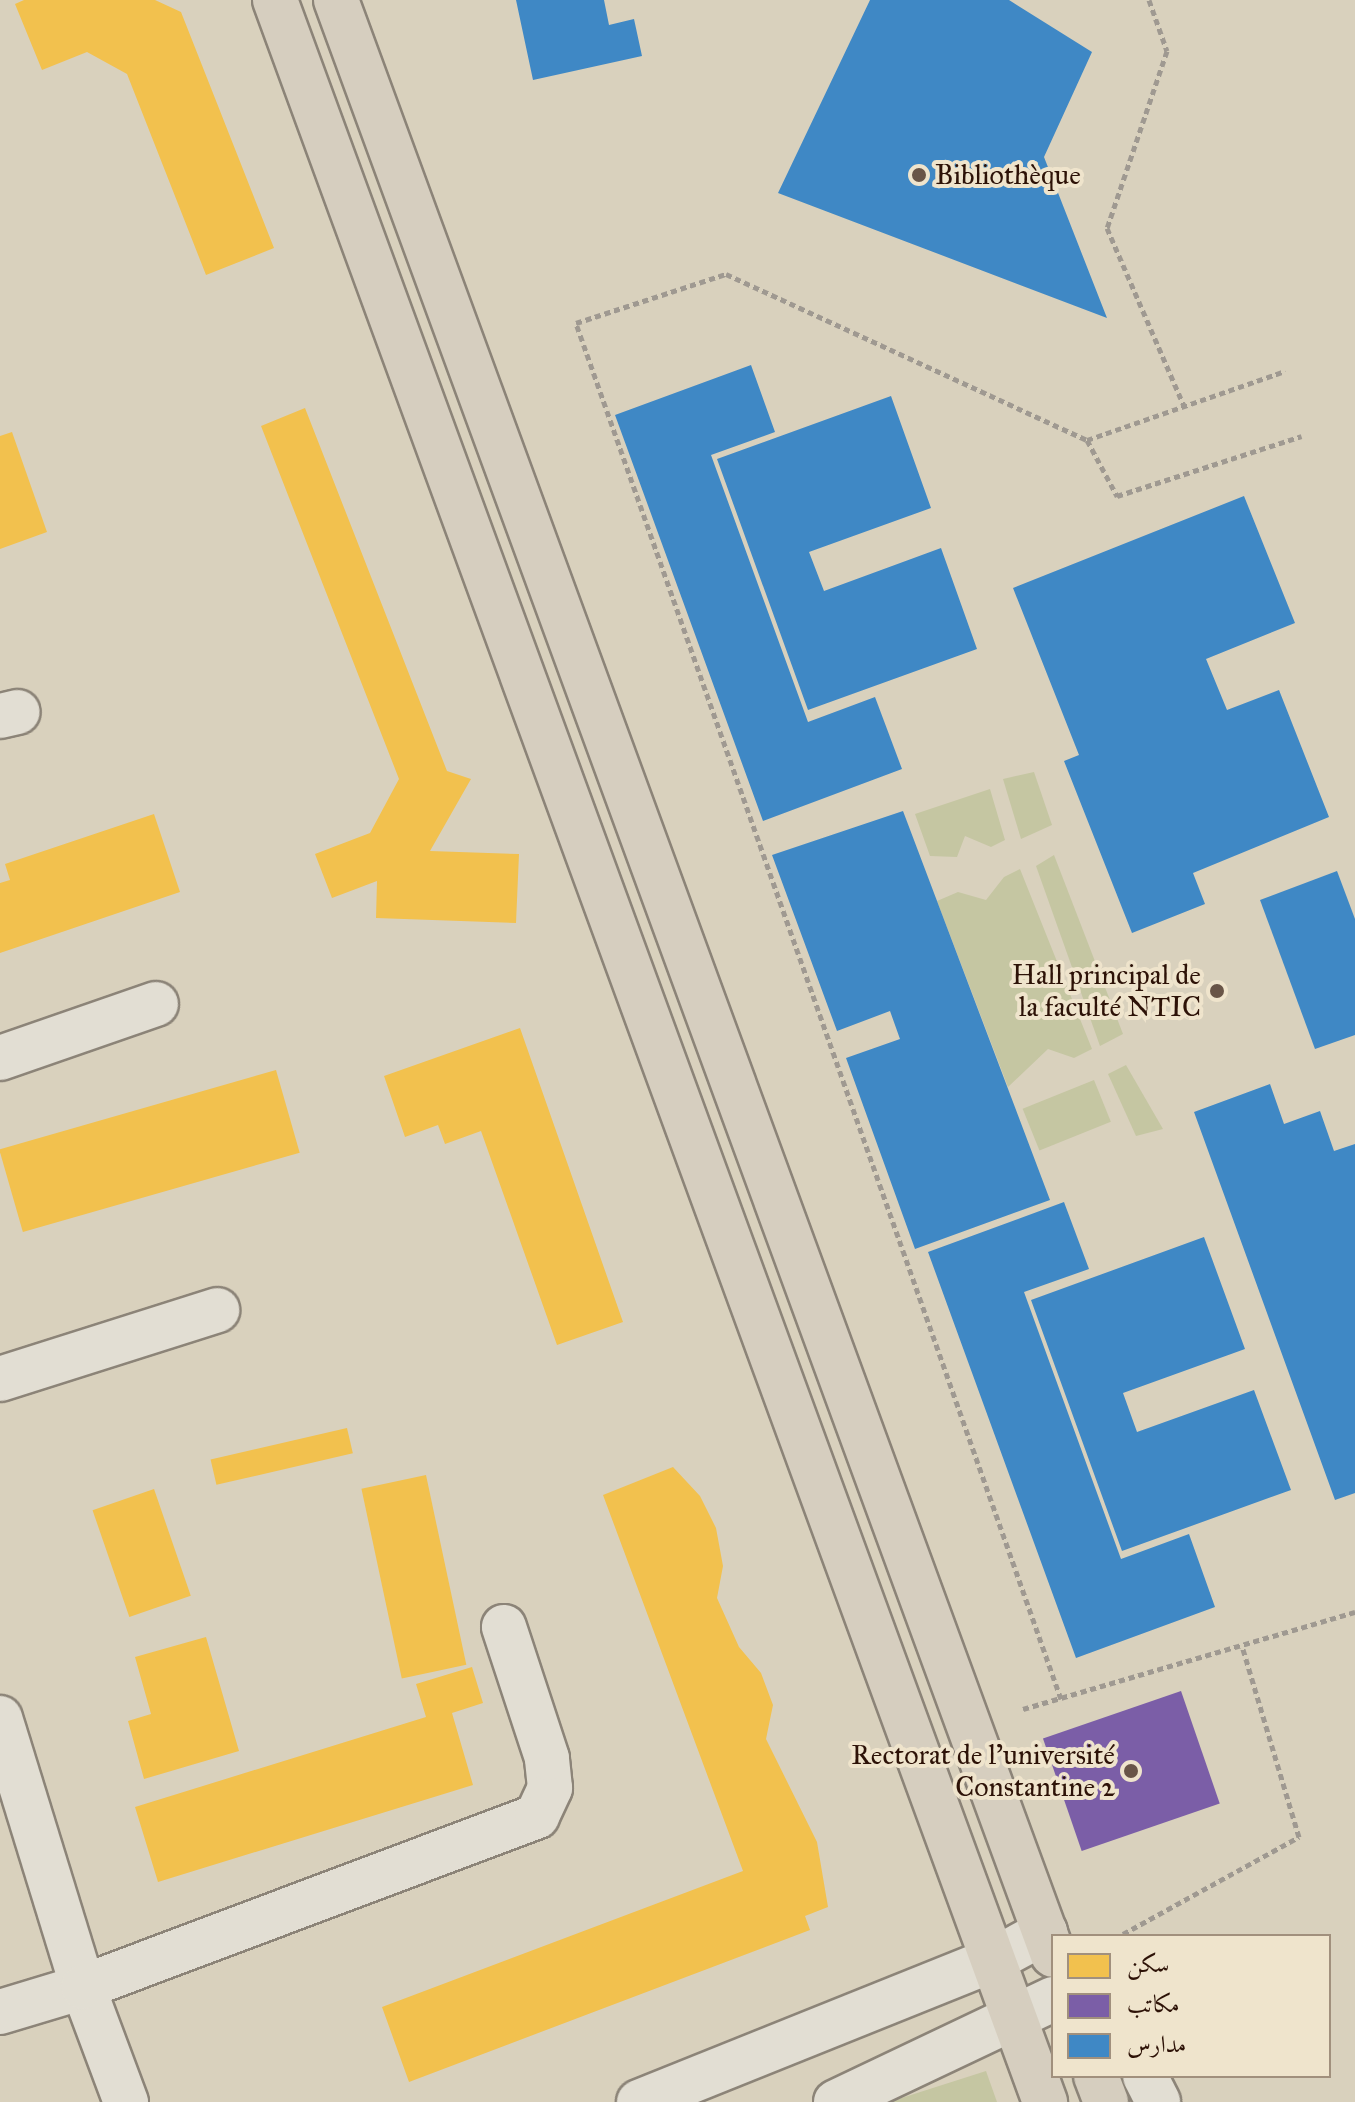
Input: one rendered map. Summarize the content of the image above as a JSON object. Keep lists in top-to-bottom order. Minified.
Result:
{"places":["Bibliothèque","Hall principal de la faculté NTIC","Rectorat de l'université Constantine 2"],"legend":["سكن","مكاتب","مدارس"]}
